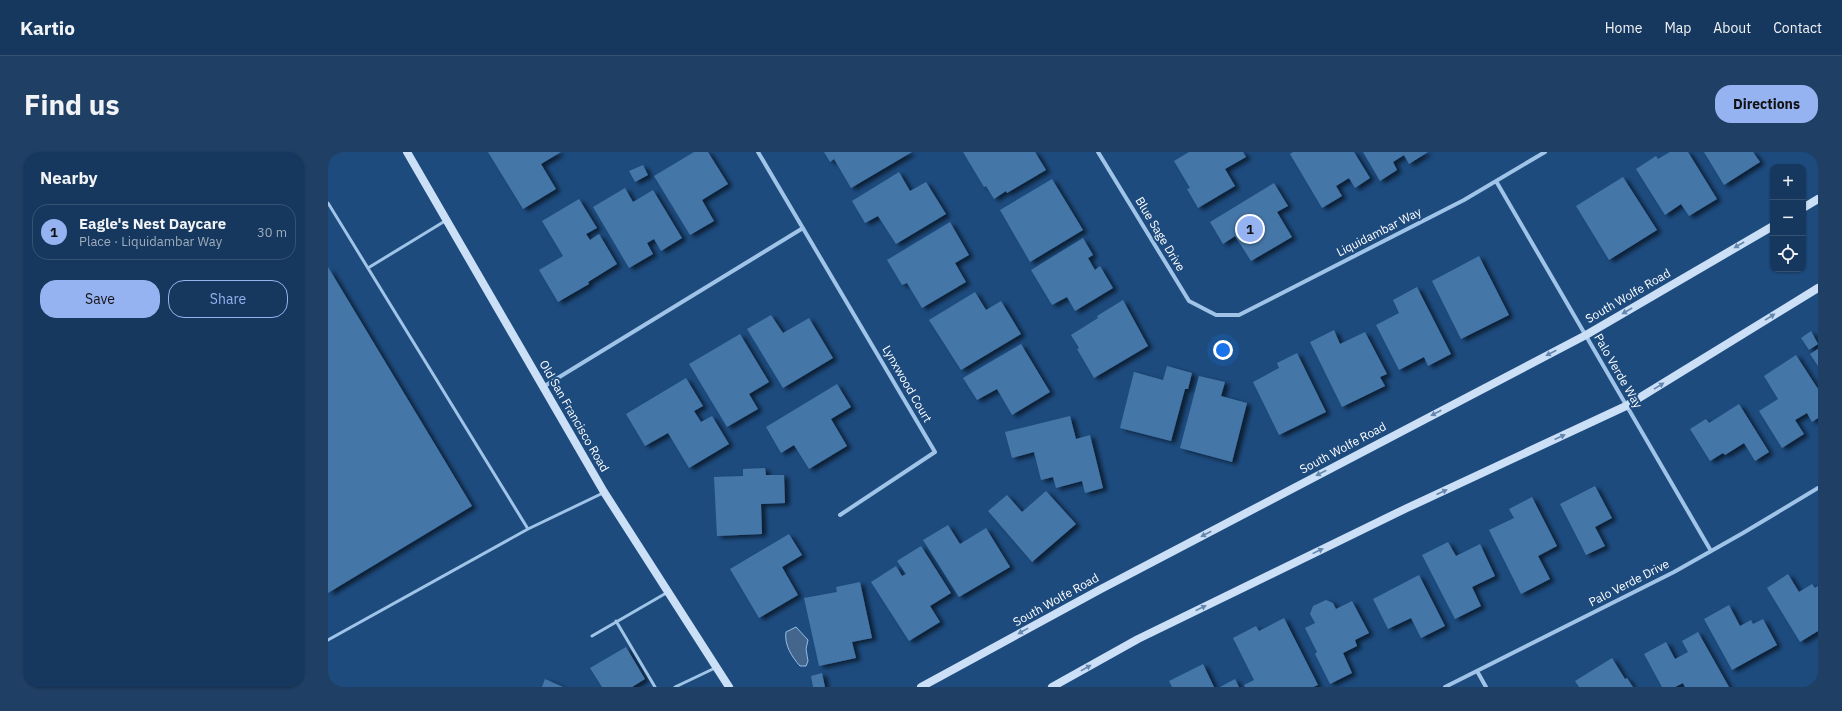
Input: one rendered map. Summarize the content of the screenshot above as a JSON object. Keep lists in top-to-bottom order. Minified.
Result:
{"streets":{"main road":["South Wolfe Road","Old San Francisco Road"],"street":["Liquidambar Way","Blue Sage Drive","Palo Verde Way","Lynxwood Court","Palo Verde Drive"]},"crossings":[["Liquidambar Way","Blue Sage Drive"],["Liquidambar Way","Palo Verde Way"],["South Wolfe Road","Palo Verde Way"],["Palo Verde Way","Palo Verde Drive"]],"page":{"header":"Kartio","nav":["Home","Map","About","Contact"],"buttons":["Directions",["Save","Share"]],"title":"Find us","heading":"Nearby","map_buttons":["+","−"],"list":[{"mark":"1","name":"Eagle's Nest Daycare","note":"Place · Liquidambar Way","value":"30 m"}],"pins":"1"}}
